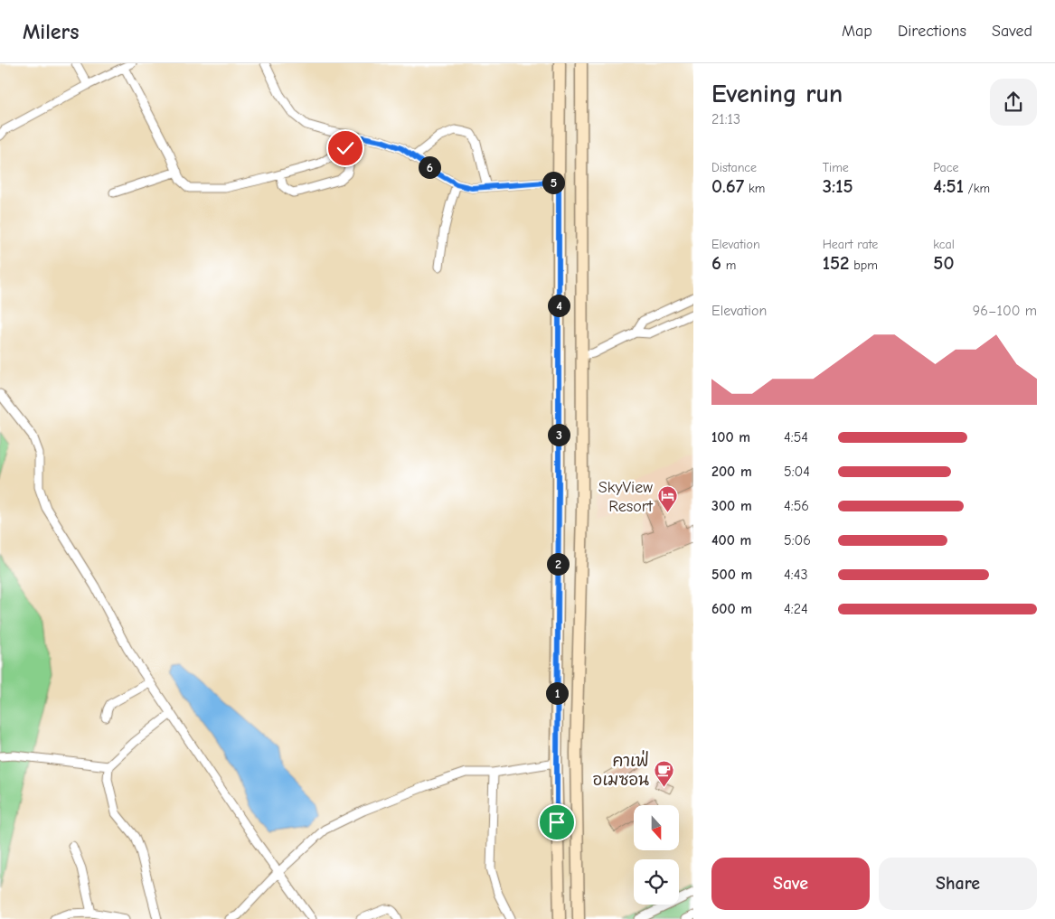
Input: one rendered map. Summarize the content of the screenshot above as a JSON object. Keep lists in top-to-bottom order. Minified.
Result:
{"places":{"hotel":["SkyView Resort"],"cafe":["คาเฟ่ อเมซอน"]},"north":"bottom","page":{"header":"Milers","nav":["Map","Directions","Saved"],"heading":["Evening run","21:13"],"stats":[["Distance","0.67 km"],["Time","3:15"],["Pace","4:51 /km"],["Elevation","6 m"],["Heart rate","152 bpm"],["kcal","50"]],"pins":["6","5","4","3","2","1"],"chart":["Elevation","96–100 m"],"list":[{"name":"100 m","note":"4:54"},{"name":"200 m","note":"5:04"},{"name":"300 m","note":"4:56"},{"name":"400 m","note":"5:06"},{"name":"500 m","note":"4:43"},{"name":"600 m","note":"4:24"}],"buttons":["Save","Share"]}}
